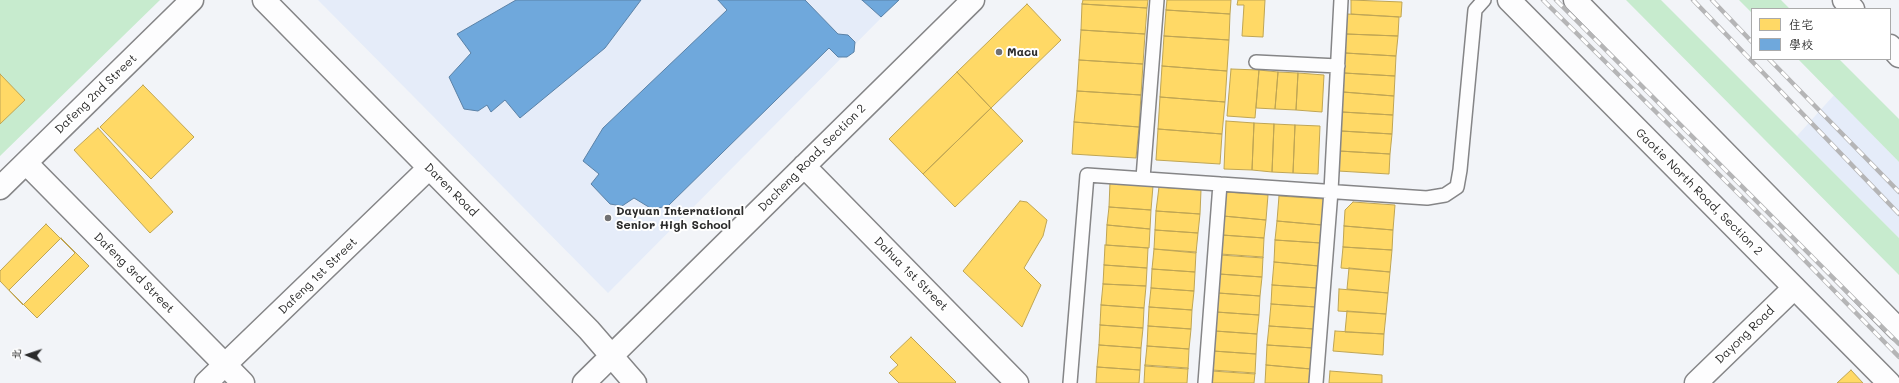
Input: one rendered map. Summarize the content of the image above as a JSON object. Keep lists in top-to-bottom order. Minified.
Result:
{"streets":{"street":["Dafeng 2nd Street","Dacheng Road, Section 2","Daren Road","Gaotie North Road, Section 2","Dafeng 3rd Street","Dahua 1st Street","Dafeng 1st Street","Dayong Road"]},"crossings":[["Dafeng 2nd Street","Dafeng 3rd Street"],["Dacheng Road, Section 2","Daren Road"],["Dacheng Road, Section 2","Dahua 1st Street"],["Daren Road","Dafeng 1st Street"],["Gaotie North Road, Section 2","Dayong Road"],["Dafeng 3rd Street","Dafeng 1st Street"]],"places":["Macu","Dayuan International Senior High School"],"legend":["住宅","學校"],"north":"left"}
